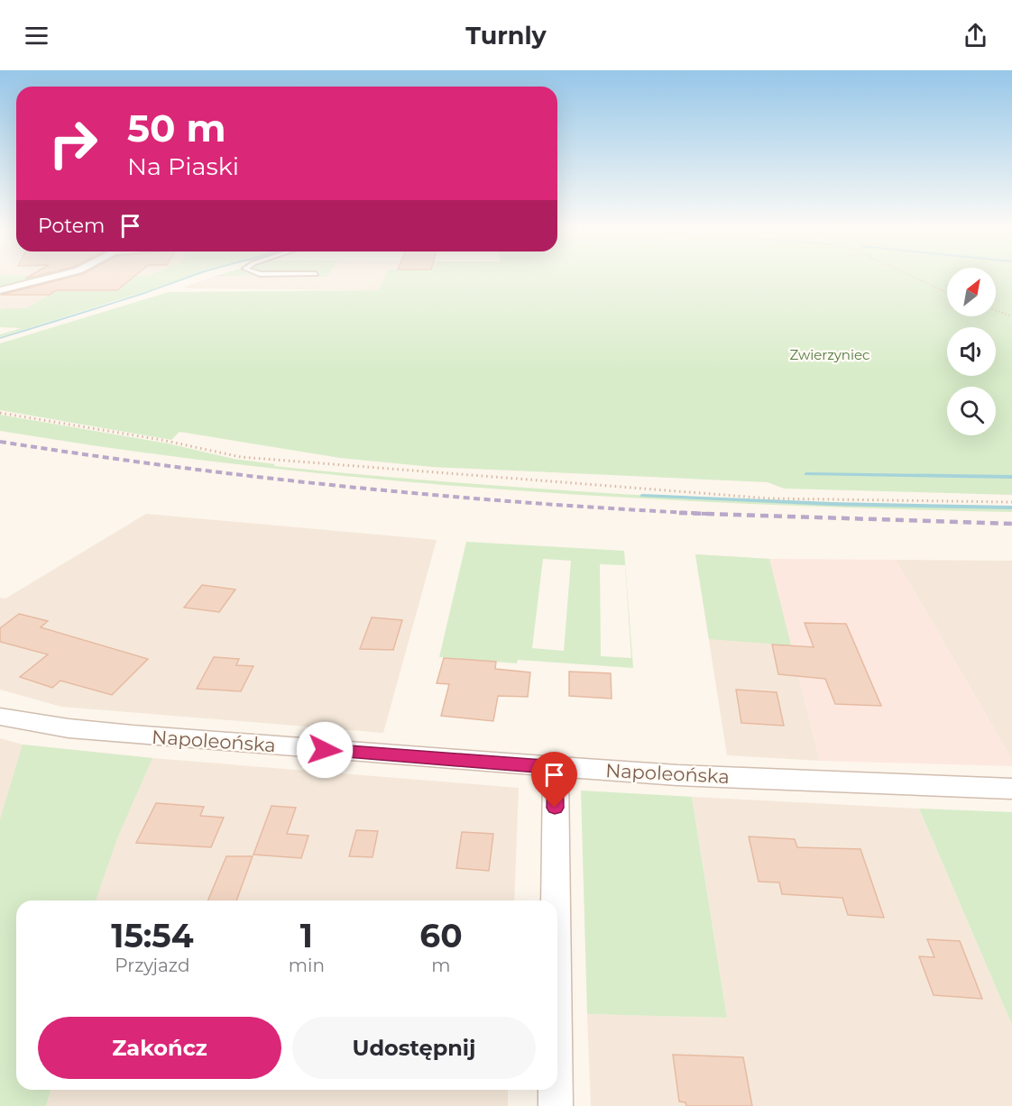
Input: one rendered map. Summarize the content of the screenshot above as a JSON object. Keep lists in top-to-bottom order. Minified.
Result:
{"streets":{"street":["Napoleońska"]},"parks":["Zwierzyniec"],"north":"top right","page":{"header":"Turnly","turn":["50 m","Na Piaski"],"then":"Potem","eta":["15:54","Przyjazd","1","min","60","m"],"buttons":["Zakończ","Udostępnij"]}}
